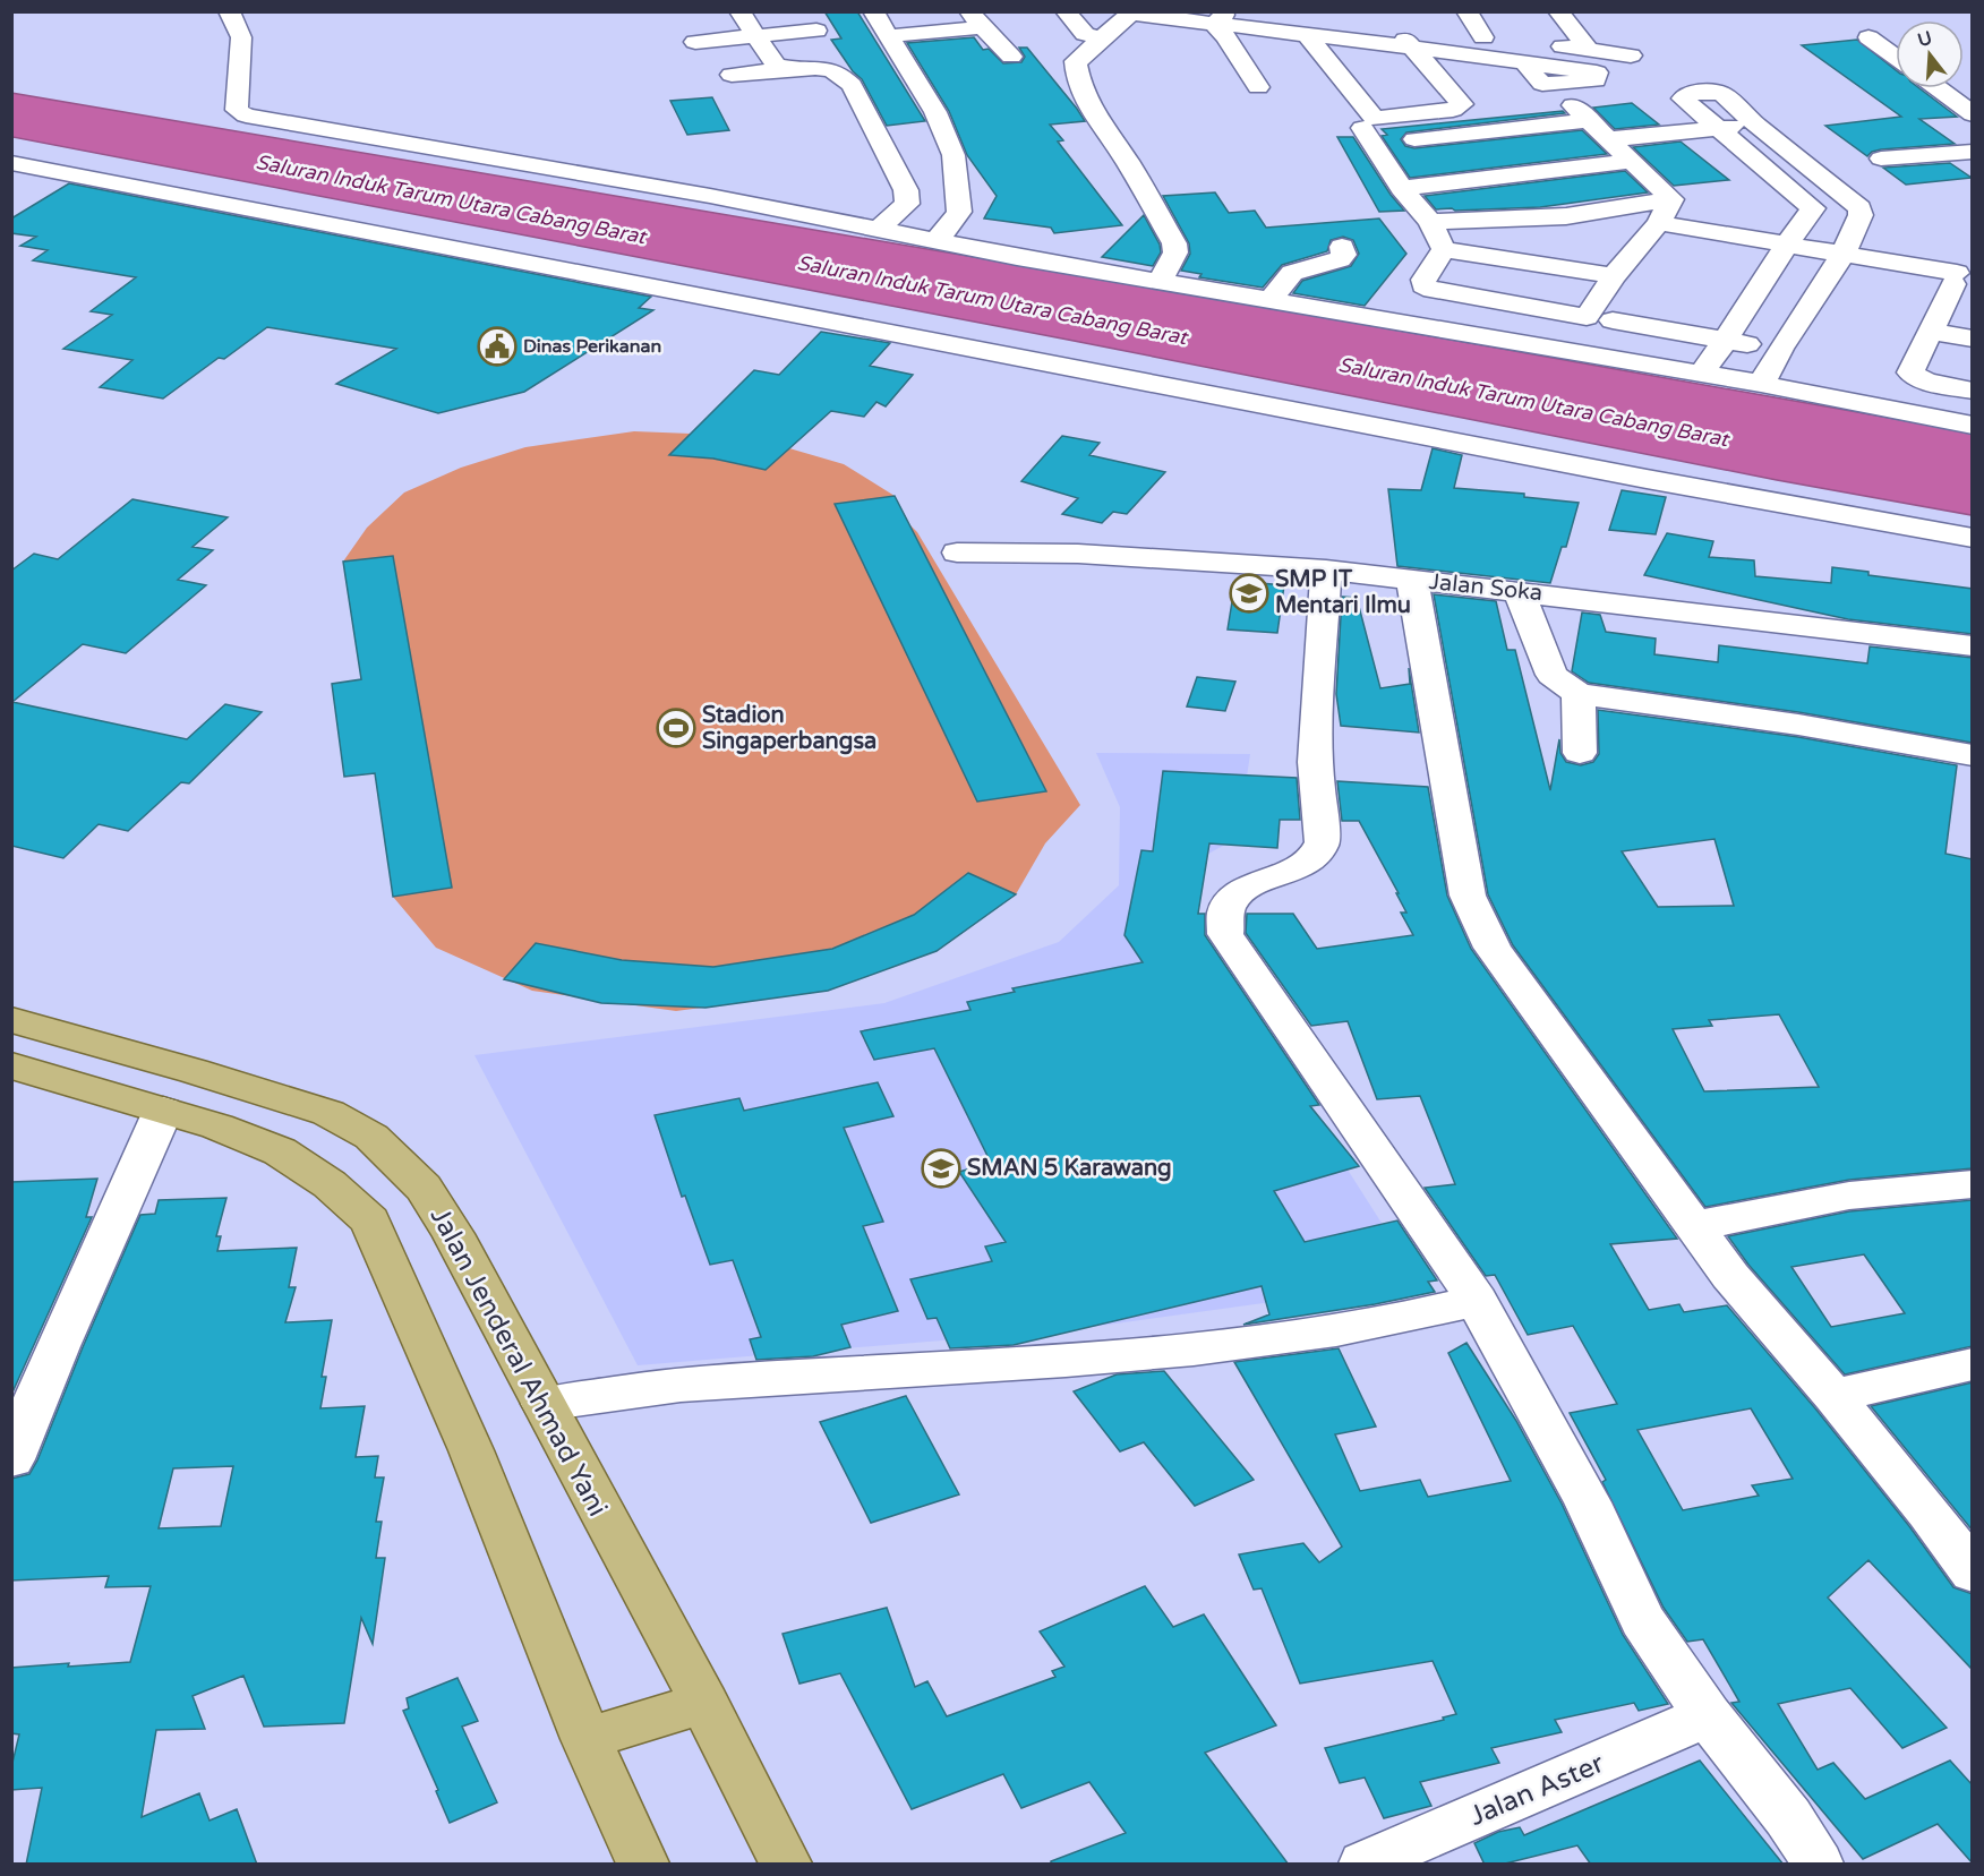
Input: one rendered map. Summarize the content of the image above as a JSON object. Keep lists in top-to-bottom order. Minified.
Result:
{"streets":{"main road":["Jalan Jenderal Ahmad Yani"],"street":["Jalan Soka","Jalan Aster"]},"water":["Saluran Induk Tarum Utara Cabang Barat"],"places":{"public building":["Dinas Perikanan"],"school or university":["SMP IT Mentari Ilmu","SMAN 5 Karawang"],"sports":["Stadion Singaperbangsa"]},"north":"top"}
